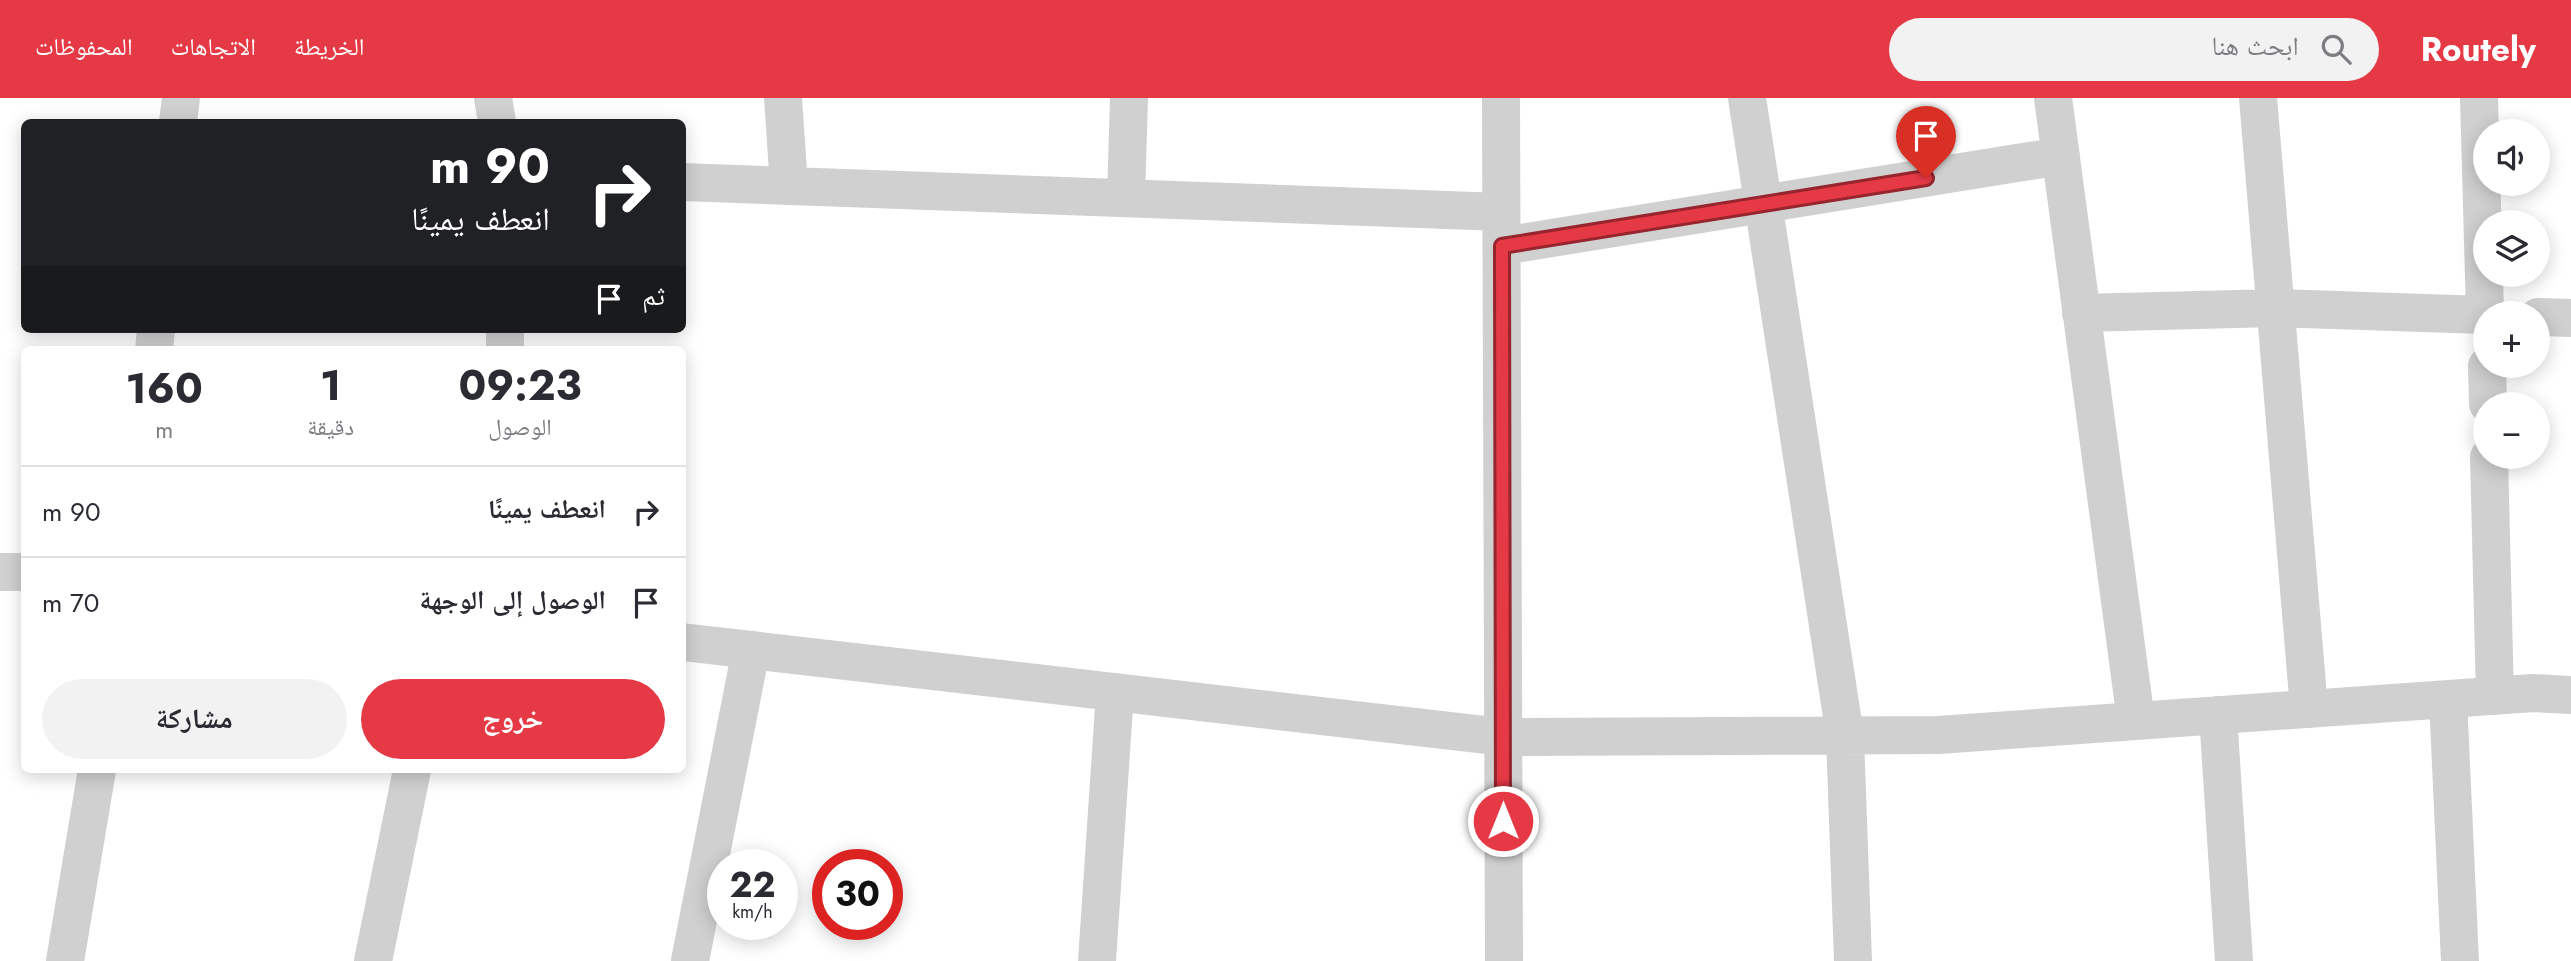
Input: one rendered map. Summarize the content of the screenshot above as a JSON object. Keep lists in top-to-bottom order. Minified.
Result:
{"page":{"header":"Routely","search":"ابحث هنا","nav":["الخريطة","الاتجاهات","المحفوظات"],"map_buttons":["+","−"],"turn":["90 m","انعطف يمينًا"],"then":"ثم","eta":["09:23","الوصول","1","دقيقة","160","m"],"list":[{"name":"انعطف يمينًا","value":"90 m"},{"name":"الوصول إلى الوجهة","value":"70 m"}],"buttons":["خروج","مشاركة"],"speed":"22 km/h","limit":"30"}}
